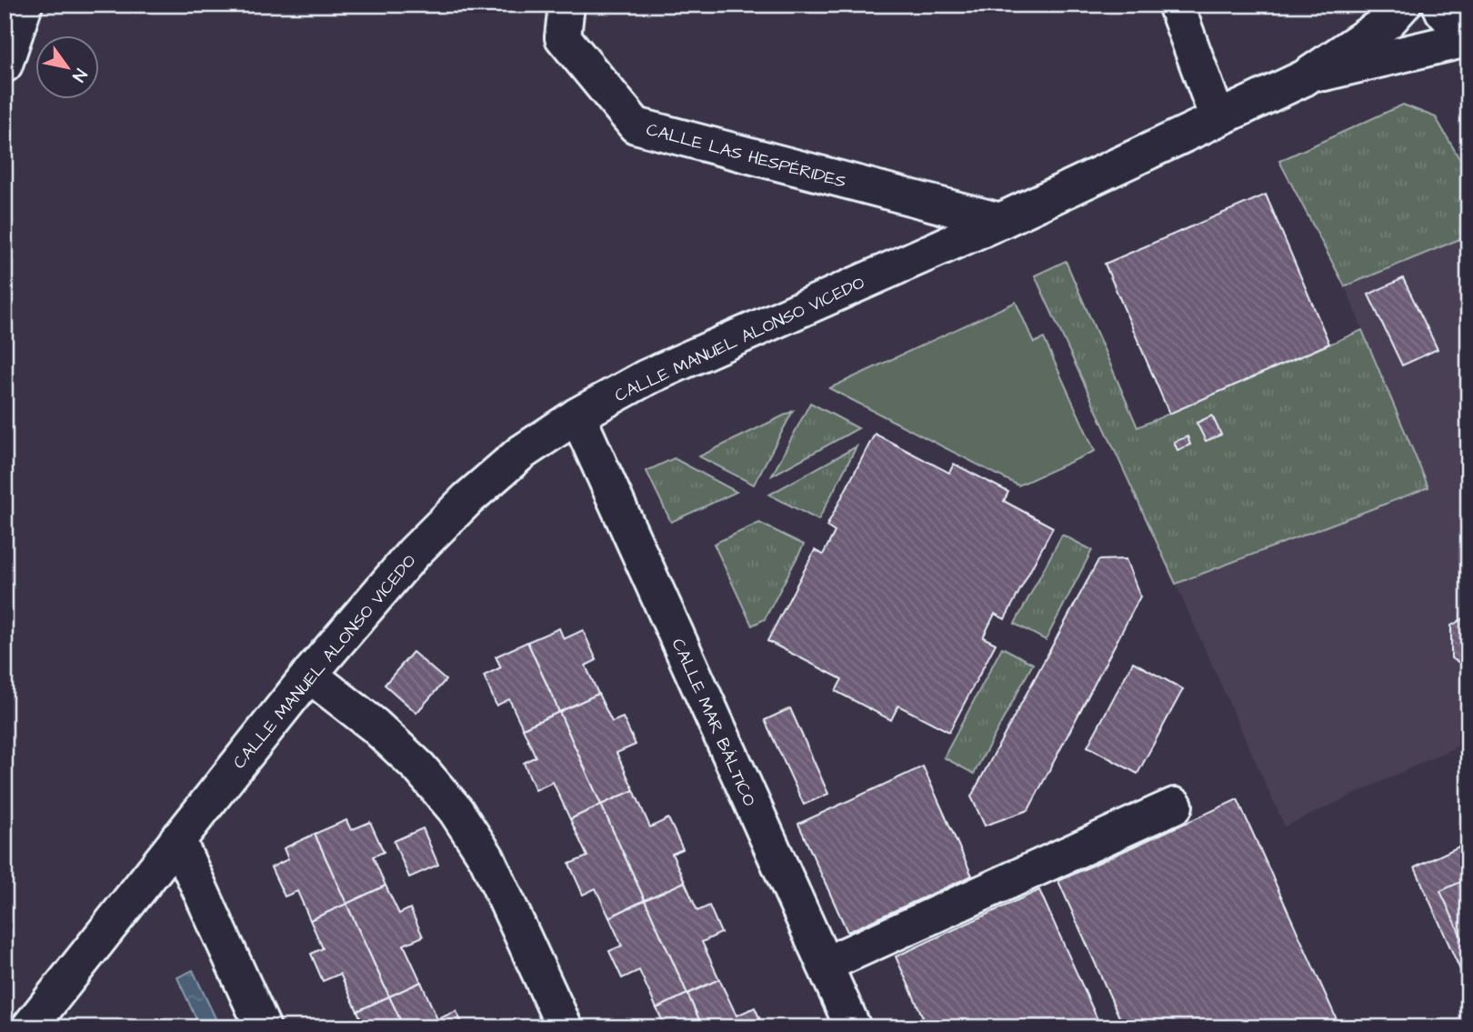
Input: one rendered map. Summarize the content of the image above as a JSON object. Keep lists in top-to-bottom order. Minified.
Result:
{"streets":{"street":["CALLE LAS HESPÉRIDES","CALLE MANUEL ALONSO VICEDO","CALLE MAR BÁLTICO"]},"crossings":[["CALLE LAS HESPÉRIDES","CALLE MANUEL ALONSO VICEDO"],["CALLE MANUEL ALONSO VICEDO","CALLE MAR BÁLTICO"]],"north":"bottom right"}
